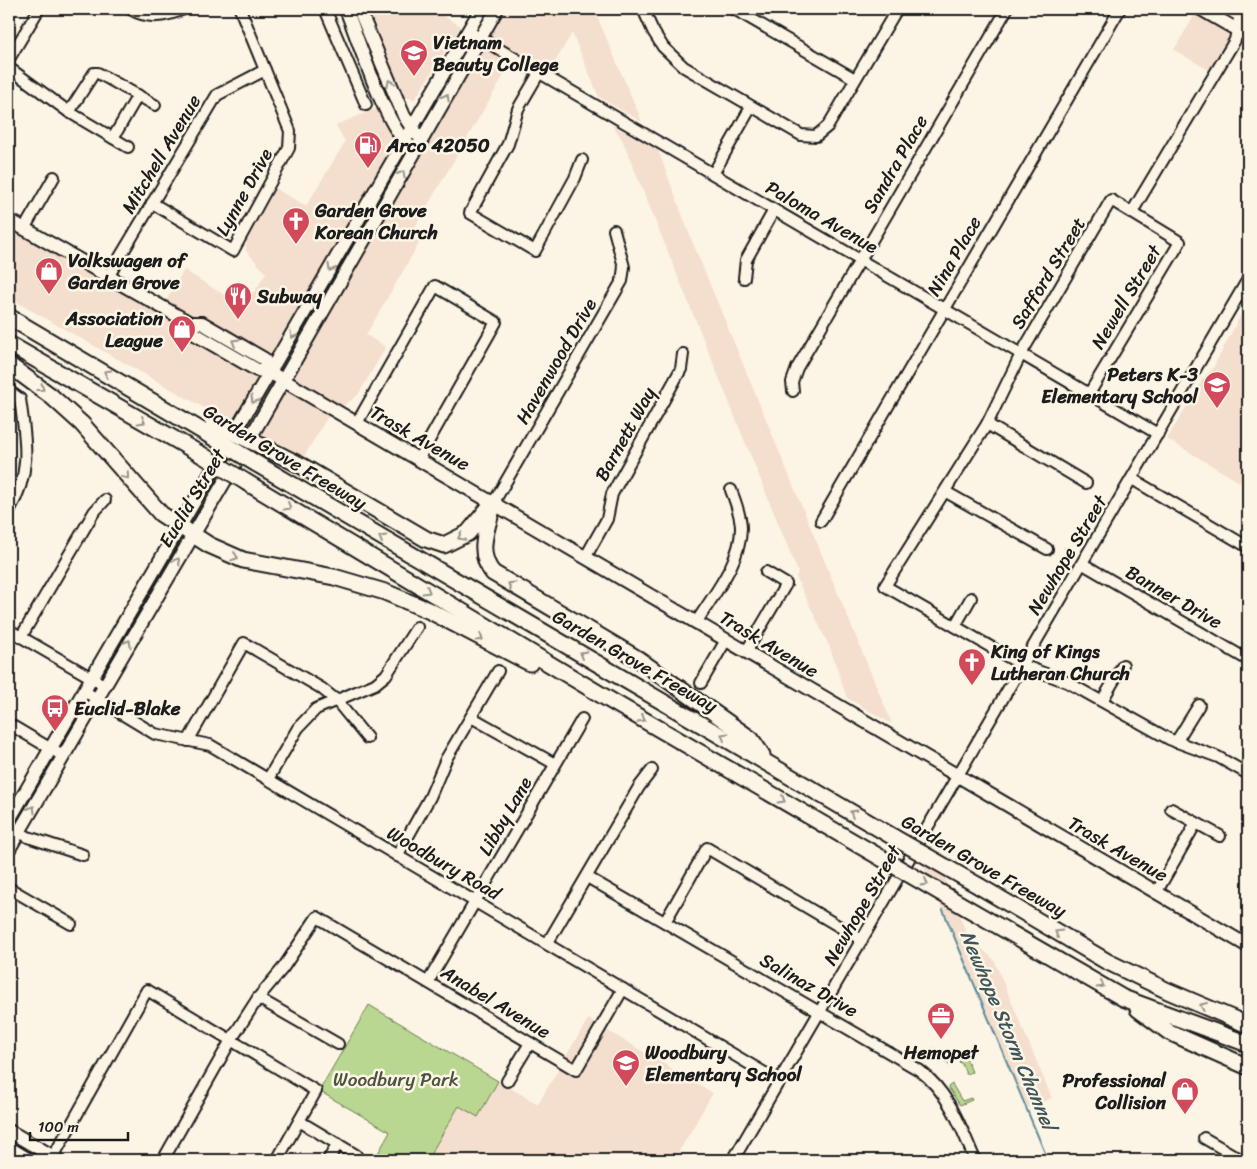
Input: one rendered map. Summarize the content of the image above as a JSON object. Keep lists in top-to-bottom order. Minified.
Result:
{"streets":{"highway":["Garden Grove Freeway"],"main road":["Trask Avenue","Euclid Street"],"street":["Mitchell Avenue","Sandra Place","Lynne Drive","Paloma Avenue","Nina Place","Safford Street","Newell Street","Havenwood Drive","Barnett Way","Newhope Street","Banner Drive","Libby Lane","Woodbury Road","Salinaz Drive","Anabel Avenue"]},"crossings":[["Mitchell Avenue","Lynne Drive"],["Mitchell Avenue","Trask Avenue"],["Sandra Place","Paloma Avenue"],["Paloma Avenue","Nina Place"],["Paloma Avenue","Safford Street"],["Paloma Avenue","Newell Street"],["Paloma Avenue","Euclid Street"],["Paloma Avenue","Newhope Street"],["Safford Street","Newell Street"],["Havenwood Drive","Trask Avenue"],["Barnett Way","Trask Avenue"],["Trask Avenue","Euclid Street"],["Trask Avenue","Newhope Street"],["Euclid Street","Woodbury Road"],["Newhope Street","Banner Drive"],["Newhope Street","Woodbury Road"],["Newhope Street","Salinaz Drive"],["Libby Lane","Woodbury Road"],["Libby Lane","Anabel Avenue"],["Woodbury Road","Anabel Avenue"]],"water":["Newhope Storm Channel"],"parks":["Woodbury Park"],"places":{"school or university":["Vietnam Beauty College","Peters K-3 Elementary School","Woodbury Elementary School"],"fuel station":["Arco 42050"],"church":["Garden Grove Korean Church","King of Kings Lutheran Church"],"shop":["Volkswagen of Garden Grove","Association League","Professional Collision"],"restaurant":["Subway"],"bus stop":["Euclid-Blake"],"office":["Hemopet"]},"scale_bar":"100 m"}
